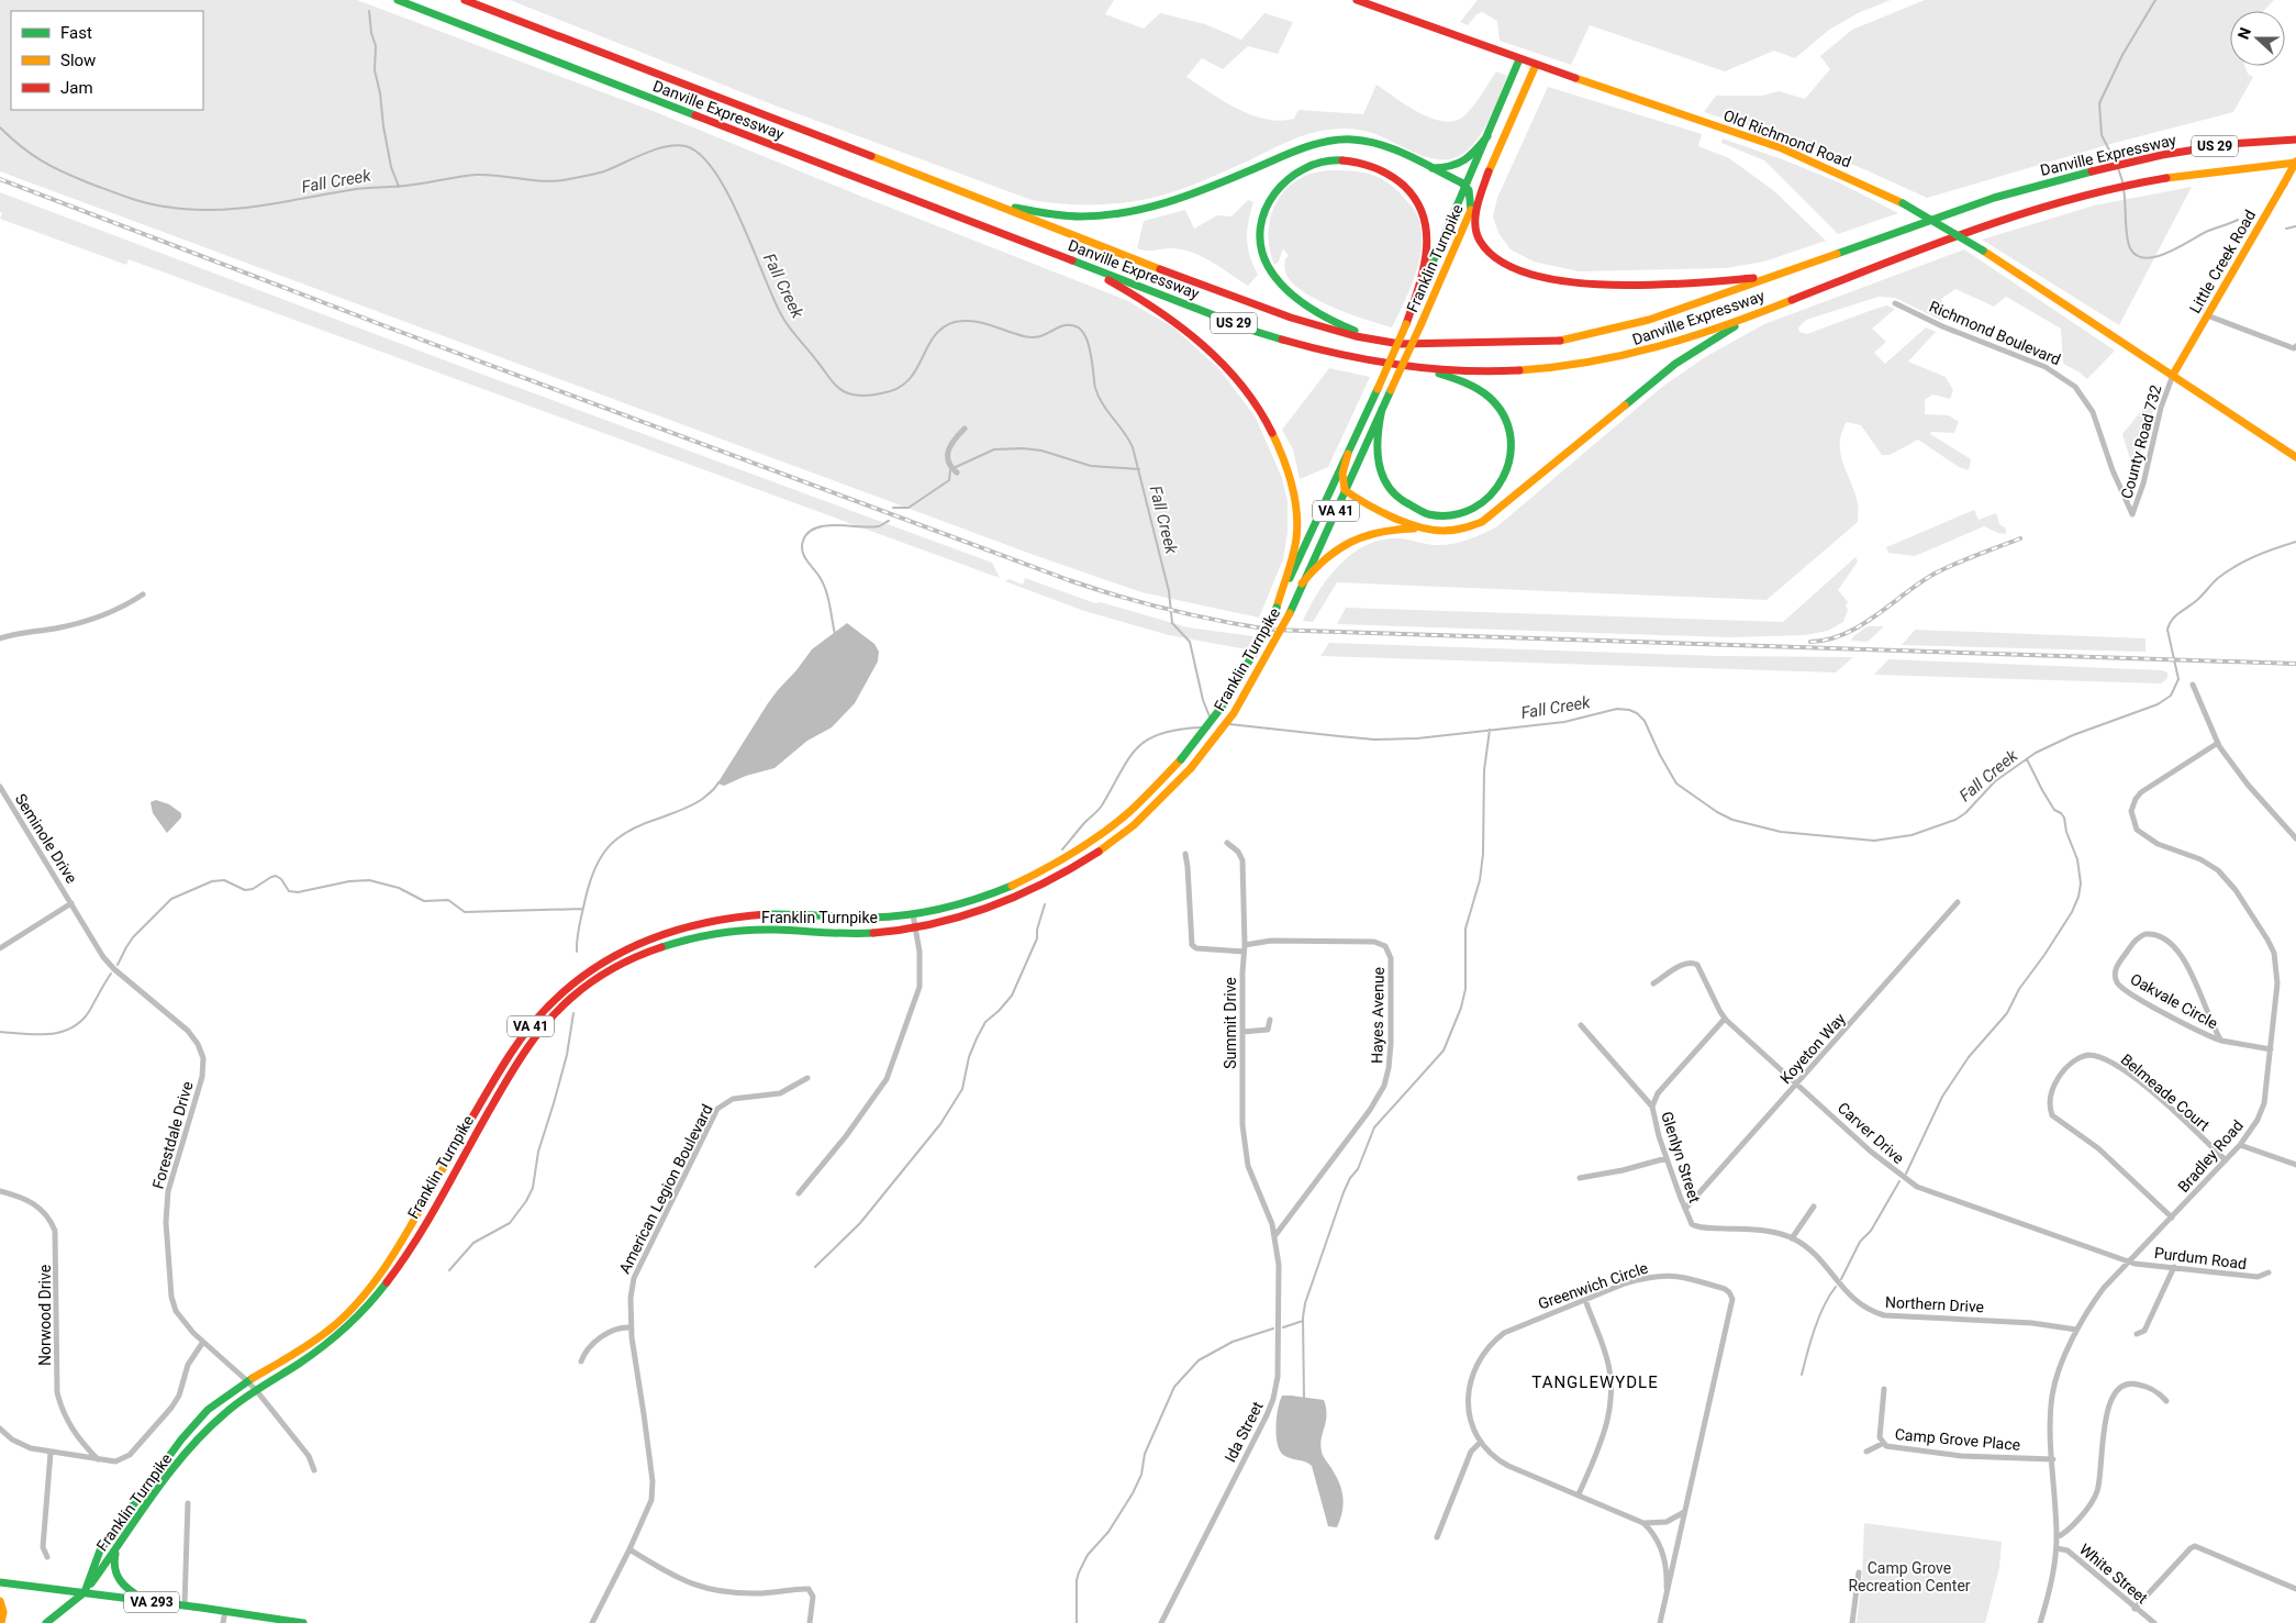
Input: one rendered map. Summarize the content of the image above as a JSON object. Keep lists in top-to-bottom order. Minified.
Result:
{"streets":{"main road":["Danville Expressway","Old Richmond Road","US 29","Franklin Turnpike","Little Creek Road","VA 41","VA 293"],"street":["Richmond Boulevard","County Road 732","Seminole Drive","Oakvale Circle","Hayes Avenue","Summit Drive","Koyeton Way","Belmeade Court","Carver Drive","Forestdale Drive","Bradley Road","Glenlyn Street","American Legion Boulevard","Purdum Road","Greenwich Circle","Northern Drive","Norwood Drive","Ida Street","Camp Grove Place","White Street"]},"crossings":[["Danville Expressway","Little Creek Road"],["Old Richmond Road","Franklin Turnpike"],["Old Richmond Road","Little Creek Road"],["Old Richmond Road","County Road 732"],["Franklin Turnpike","Forestdale Drive"],["Franklin Turnpike","VA 293"],["Little Creek Road","County Road 732"],["Richmond Boulevard","County Road 732"],["Seminole Drive","Forestdale Drive"],["Oakvale Circle","Bradley Road"],["Hayes Avenue","Summit Drive"],["Hayes Avenue","Ida Street"],["Summit Drive","Ida Street"],["Koyeton Way","Carver Drive"],["Koyeton Way","Glenlyn Street"],["Belmeade Court","Bradley Road"],["Carver Drive","Bradley Road"],["Carver Drive","Purdum Road"],["Bradley Road","Purdum Road"],["Bradley Road","Northern Drive"],["Bradley Road","Camp Grove Place"],["Bradley Road","White Street"],["Glenlyn Street","Northern Drive"]],"districts":["TANGLEWYDLE"],"water":["Fall Creek"],"parks":["Camp Grove Recreation Center"],"legend":["Fast","Slow","Jam"],"north":"left"}
